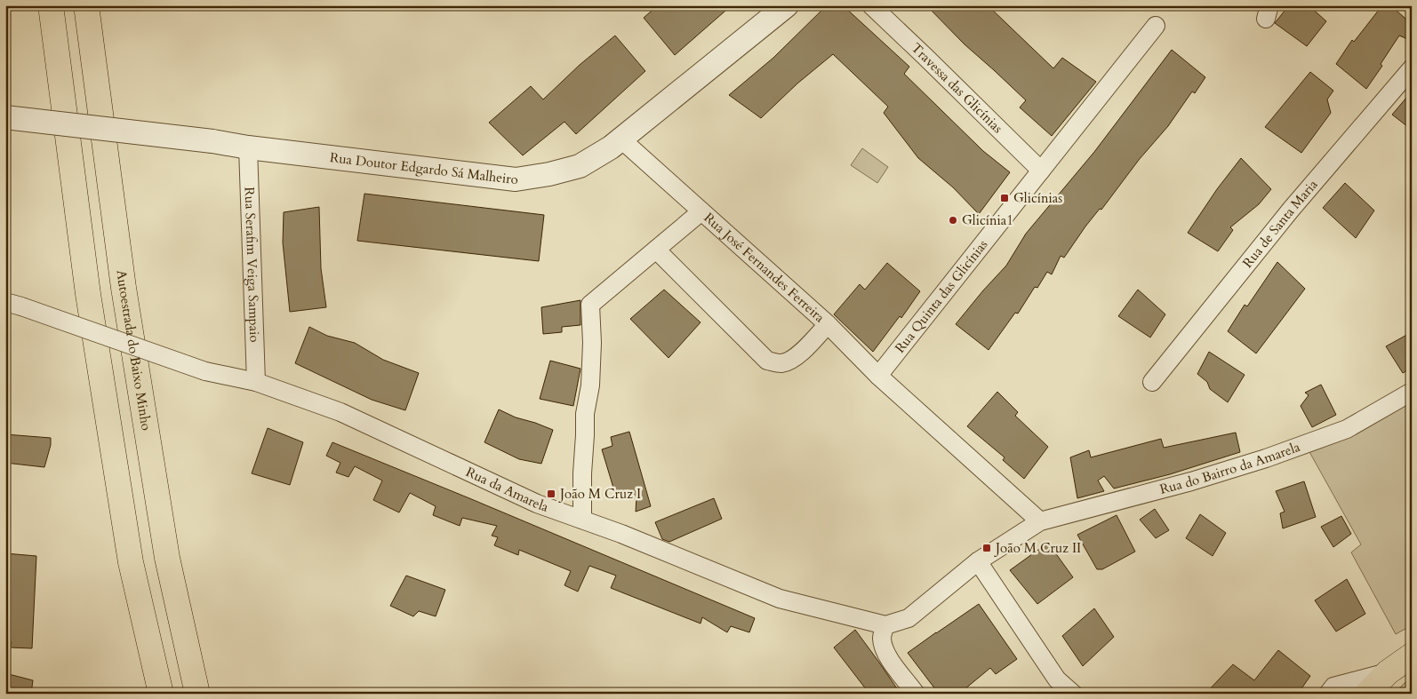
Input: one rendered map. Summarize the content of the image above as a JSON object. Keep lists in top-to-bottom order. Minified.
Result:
{"streets":{"main road":["Autoestrada do Baixo Minho"],"street":["Travessa das Glicínias","Rua Doutor Edgardo Sá Malheiro","Rua de Santa Maria","Rua Serafim Veiga Sampaio","Rua José Fernandes Ferreira","Rua Quinta das Glicínias","Rua do Bairro da Amarela","Rua da Amarela"]},"crossings":[["Travessa das Glicínias","Rua Quinta das Glicínias"],["Rua Doutor Edgardo Sá Malheiro","Rua Serafim Veiga Sampaio"],["Rua Doutor Edgardo Sá Malheiro","Rua José Fernandes Ferreira"],["Rua Serafim Veiga Sampaio","Rua da Amarela"],["Rua José Fernandes Ferreira","Rua Quinta das Glicínias"],["Rua José Fernandes Ferreira","Rua da Amarela"]],"places":{"transit":["Glicínias","João M Cruz I","João M Cruz II"],"other":["Glicínia1"]}}
